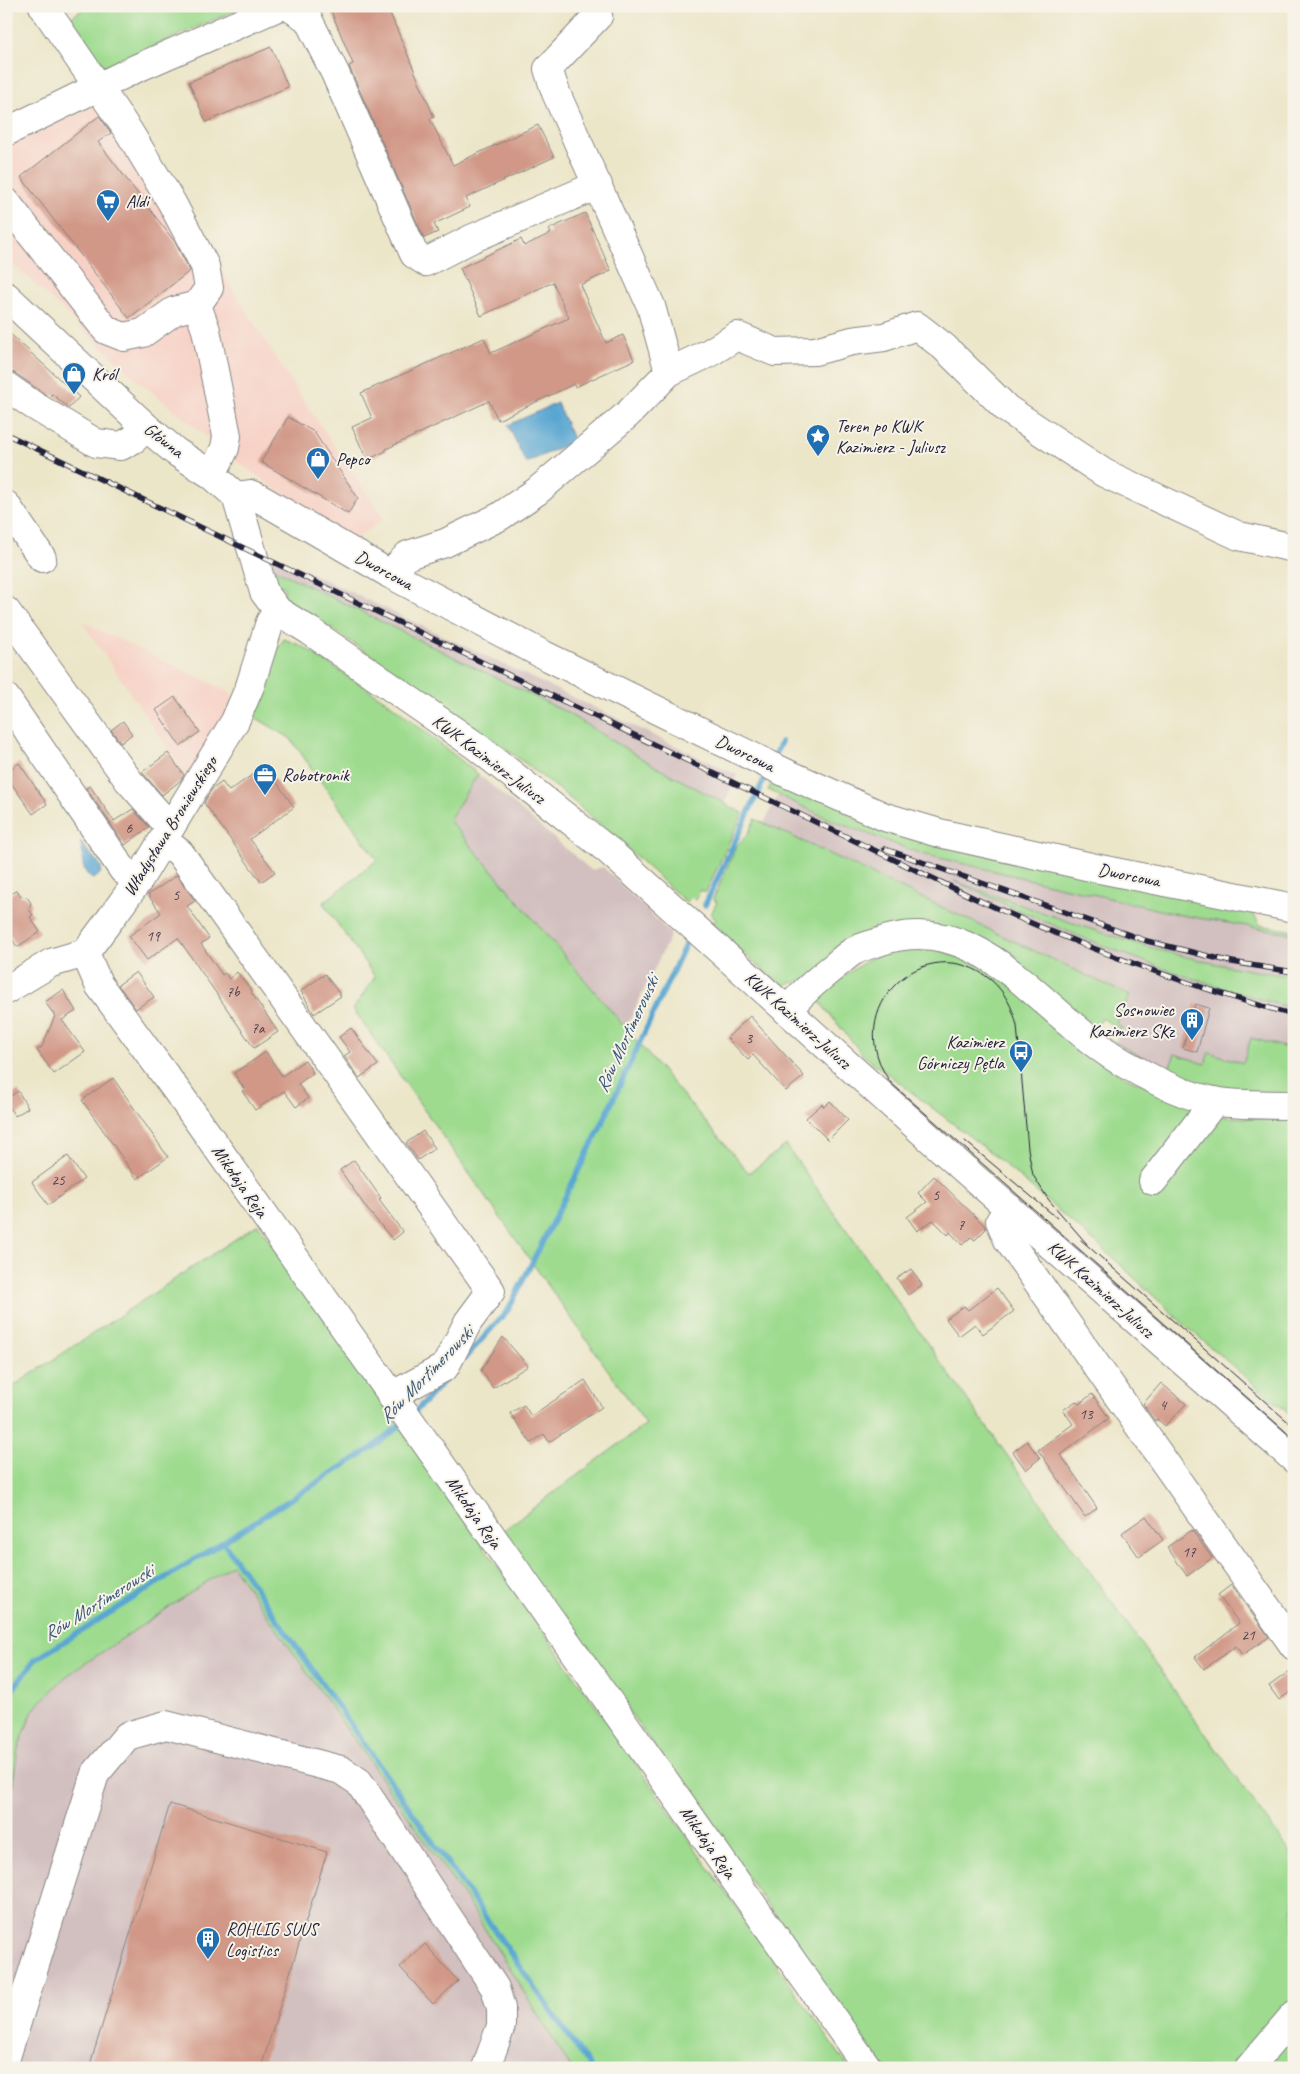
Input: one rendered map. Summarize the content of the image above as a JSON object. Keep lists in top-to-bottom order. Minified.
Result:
{"streets":{"street":["Główna","Dworcowa","KWK Kazimierz-Juliusz","Władysława Broniewskiego","Mikołaja Reja"]},"crossings":[["Główna","Dworcowa"],["KWK Kazimierz-Juliusz","Władysława Broniewskiego"],["Władysława Broniewskiego","Mikołaja Reja"]],"water":["Rów Mortimerowski"],"places":{"supermarket":["Aldi"],"shop":["Król","Pepco"],"place":["Teren po KWK Kazimierz - Juliusz"],"office":["Robotronik"],"building":["Sosnowiec Kazimierz SKz","ROHLIG SUUS Logistics"],"bus stop":["Kazimierz Górniczy Pętla"]},"house_numbers":["6","5","19","7b","7a","3","25","5","7","4","13","17","21"]}
